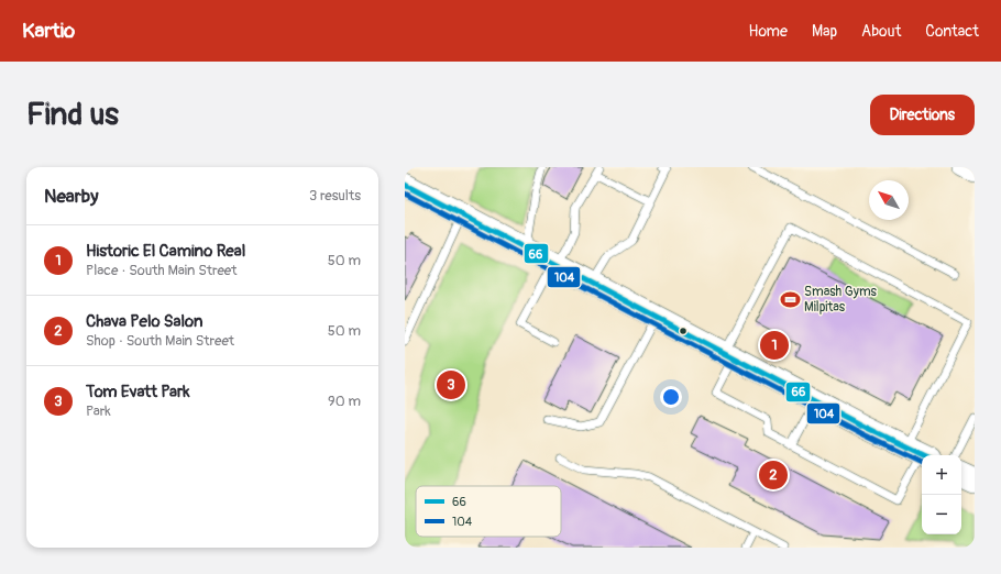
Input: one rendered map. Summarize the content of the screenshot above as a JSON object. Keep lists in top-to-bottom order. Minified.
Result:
{"places":{"sports":["Smash Gyms Milpitas"]},"lines":["transit line 66","transit line 104"],"legend":["66","104"],"north":"top left","page":{"header":"Kartio","nav":["Home","Map","About","Contact"],"buttons":"Directions","title":"Find us","heading":["Nearby","3 results"],"list":[{"mark":"1","name":"Historic El Camino Real","note":"Place · South Main Street","value":"50 m"},{"mark":"2","name":"Chava Pelo Salon","note":"Shop · South Main Street","value":"50 m"},{"mark":"3","name":"Tom Evatt Park","note":"Park","value":"90 m"}],"pins":["1","3","2"],"map_buttons":["+","−"]}}
